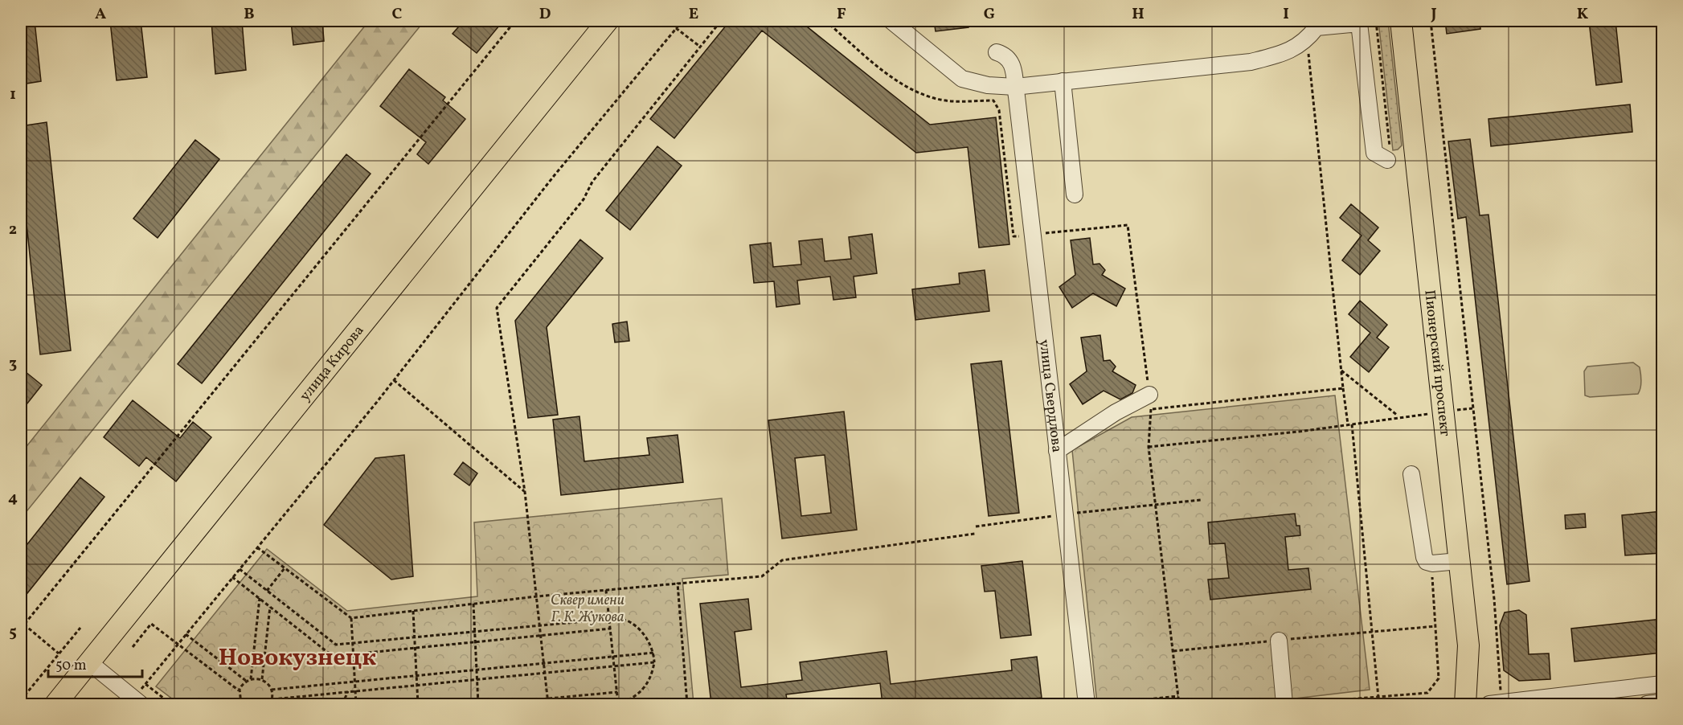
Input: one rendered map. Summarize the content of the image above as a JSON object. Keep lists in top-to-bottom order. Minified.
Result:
{"streets":{"main road":["Пионерский проспект","улица Кирова"],"street":["улица Свердлова"]},"districts":["Новокузнецк"],"parks":["Сквер имени Г. К. Жукова"],"scale_bar":"50 m","grid":{"columns":["A","B","C","D","E","F","G","H","I","J","K"],"rows":["1","2","3","4","5"]}}
